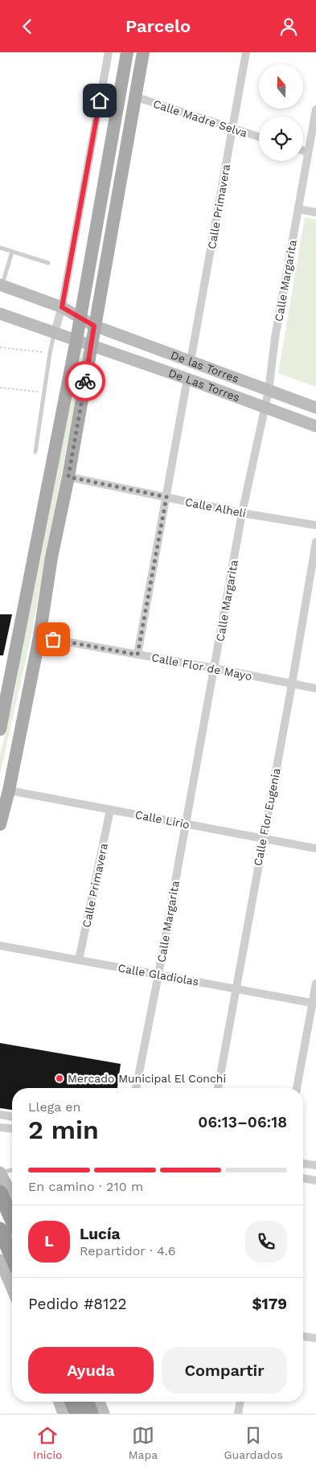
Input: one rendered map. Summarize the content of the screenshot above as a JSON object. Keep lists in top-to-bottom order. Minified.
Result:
{"streets":{"street":["Calle Madre Selva","Calle Primavera","Calle Margarita","De las Torres","De Las Torres","Calle Alhelí","Calle Flor de Mayo","Calle Flor Eugenia","Calle Lirio","Calle Gladiolas"]},"crossings":[["Calle Madre Selva","Calle Primavera"],["Calle Primavera","De las Torres"],["Calle Primavera","Calle Lirio"],["Calle Primavera","Calle Gladiolas"],["Calle Margarita","De las Torres"],["Calle Margarita","De Las Torres"],["Calle Margarita","Calle Alhelí"],["Calle Margarita","Calle Flor de Mayo"],["Calle Margarita","Calle Lirio"],["Calle Margarita","Calle Gladiolas"],["Calle Flor de Mayo","Calle Flor Eugenia"],["Calle Flor Eugenia","Calle Lirio"],["Calle Flor Eugenia","Calle Gladiolas"]],"places":["Mercado Municipal El Conchi"],"north":"top","page":{"header":"Parcelo","heading":["2 min","Llega en","06:13–06:18"],"panel":["Lucía","Repartidor · 4.6","Pedido #8122","$179"],"bar":"En camino · 210 m","round":"L","buttons":["Ayuda","Compartir"],"tabs":["Inicio","Mapa","Guardados"]}}
